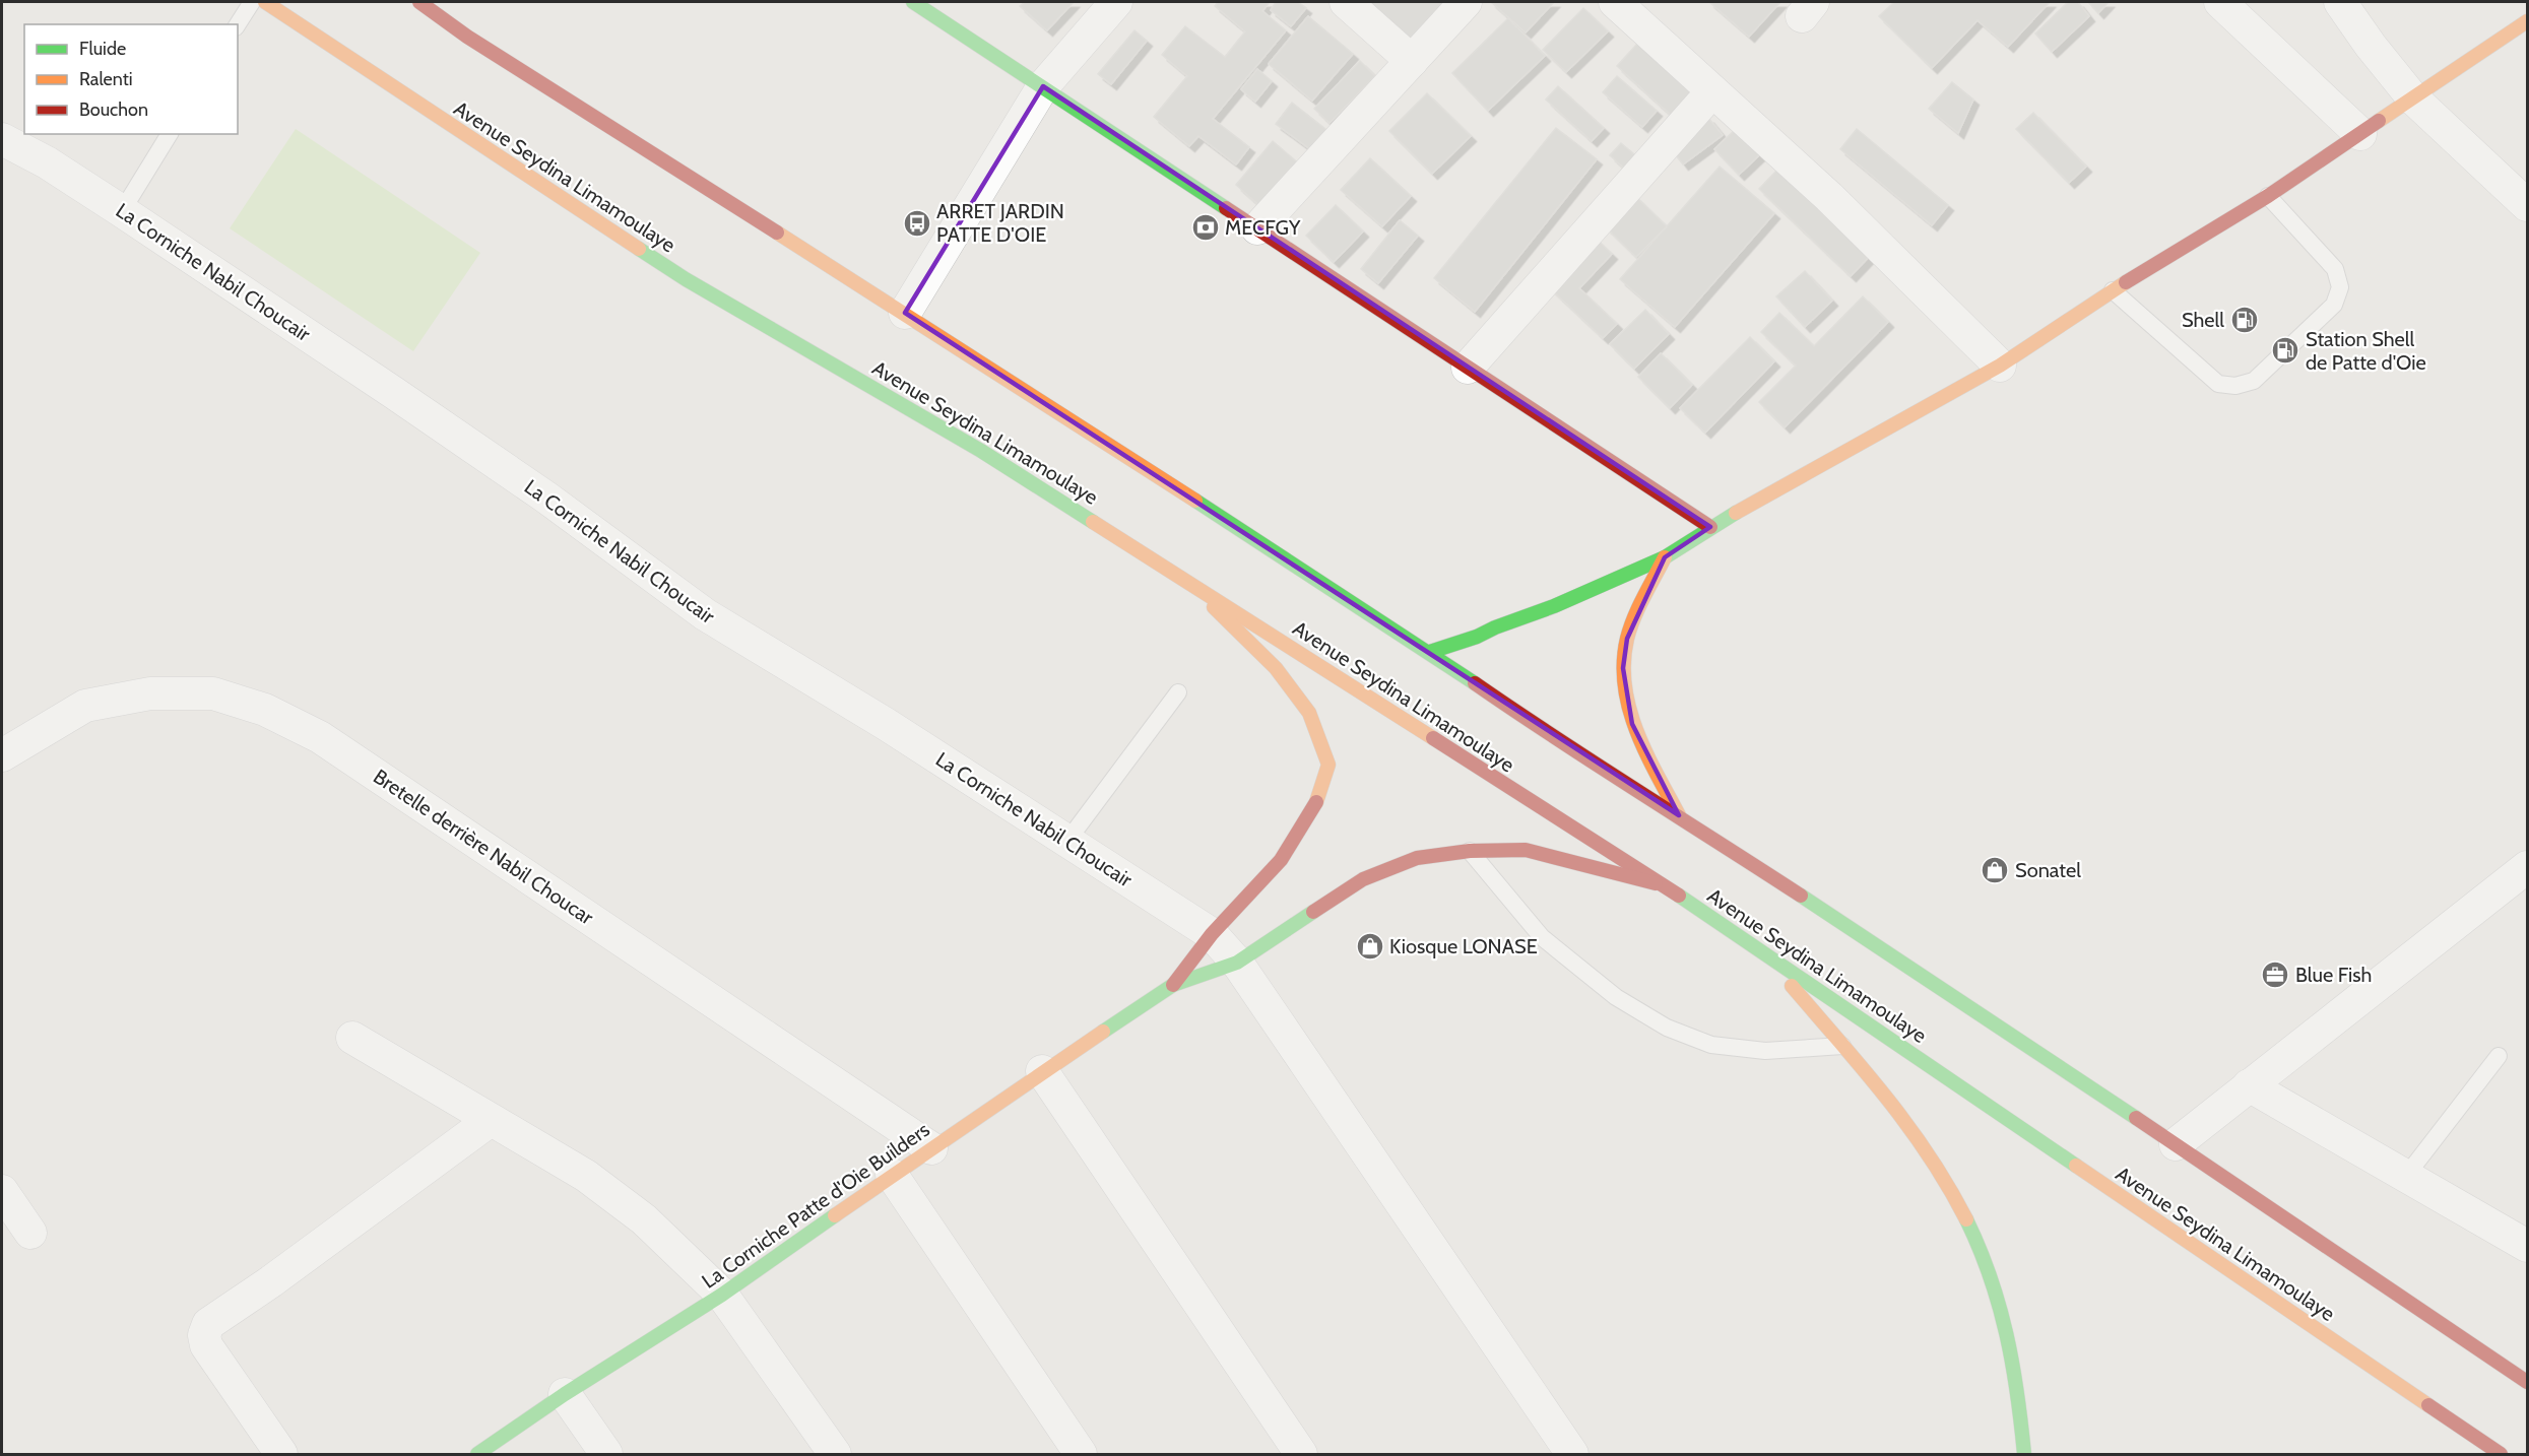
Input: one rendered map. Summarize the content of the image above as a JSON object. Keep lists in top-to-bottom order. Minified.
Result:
{"streets":{"main road":["Avenue Seydina Limamoulaye","La Corniche Patte d'Oie Builders"],"street":["La Corniche Nabil Choucair","Bretelle derrière Nabil Choucar"]},"crossings":[["Bretelle derrière Nabil Choucar","La Corniche Patte d'Oie Builders"]],"places":{"bus stop":["ARRET JARDIN PATTE D'OIE"],"bank":["MECFGY"],"fuel station":["Shell","Station Shell de Patte d'Oie"],"shop":["Sonatel","Kiosque LONASE"],"office":["Blue Fish"]},"legend":["Fluide","Ralenti","Bouchon"]}
